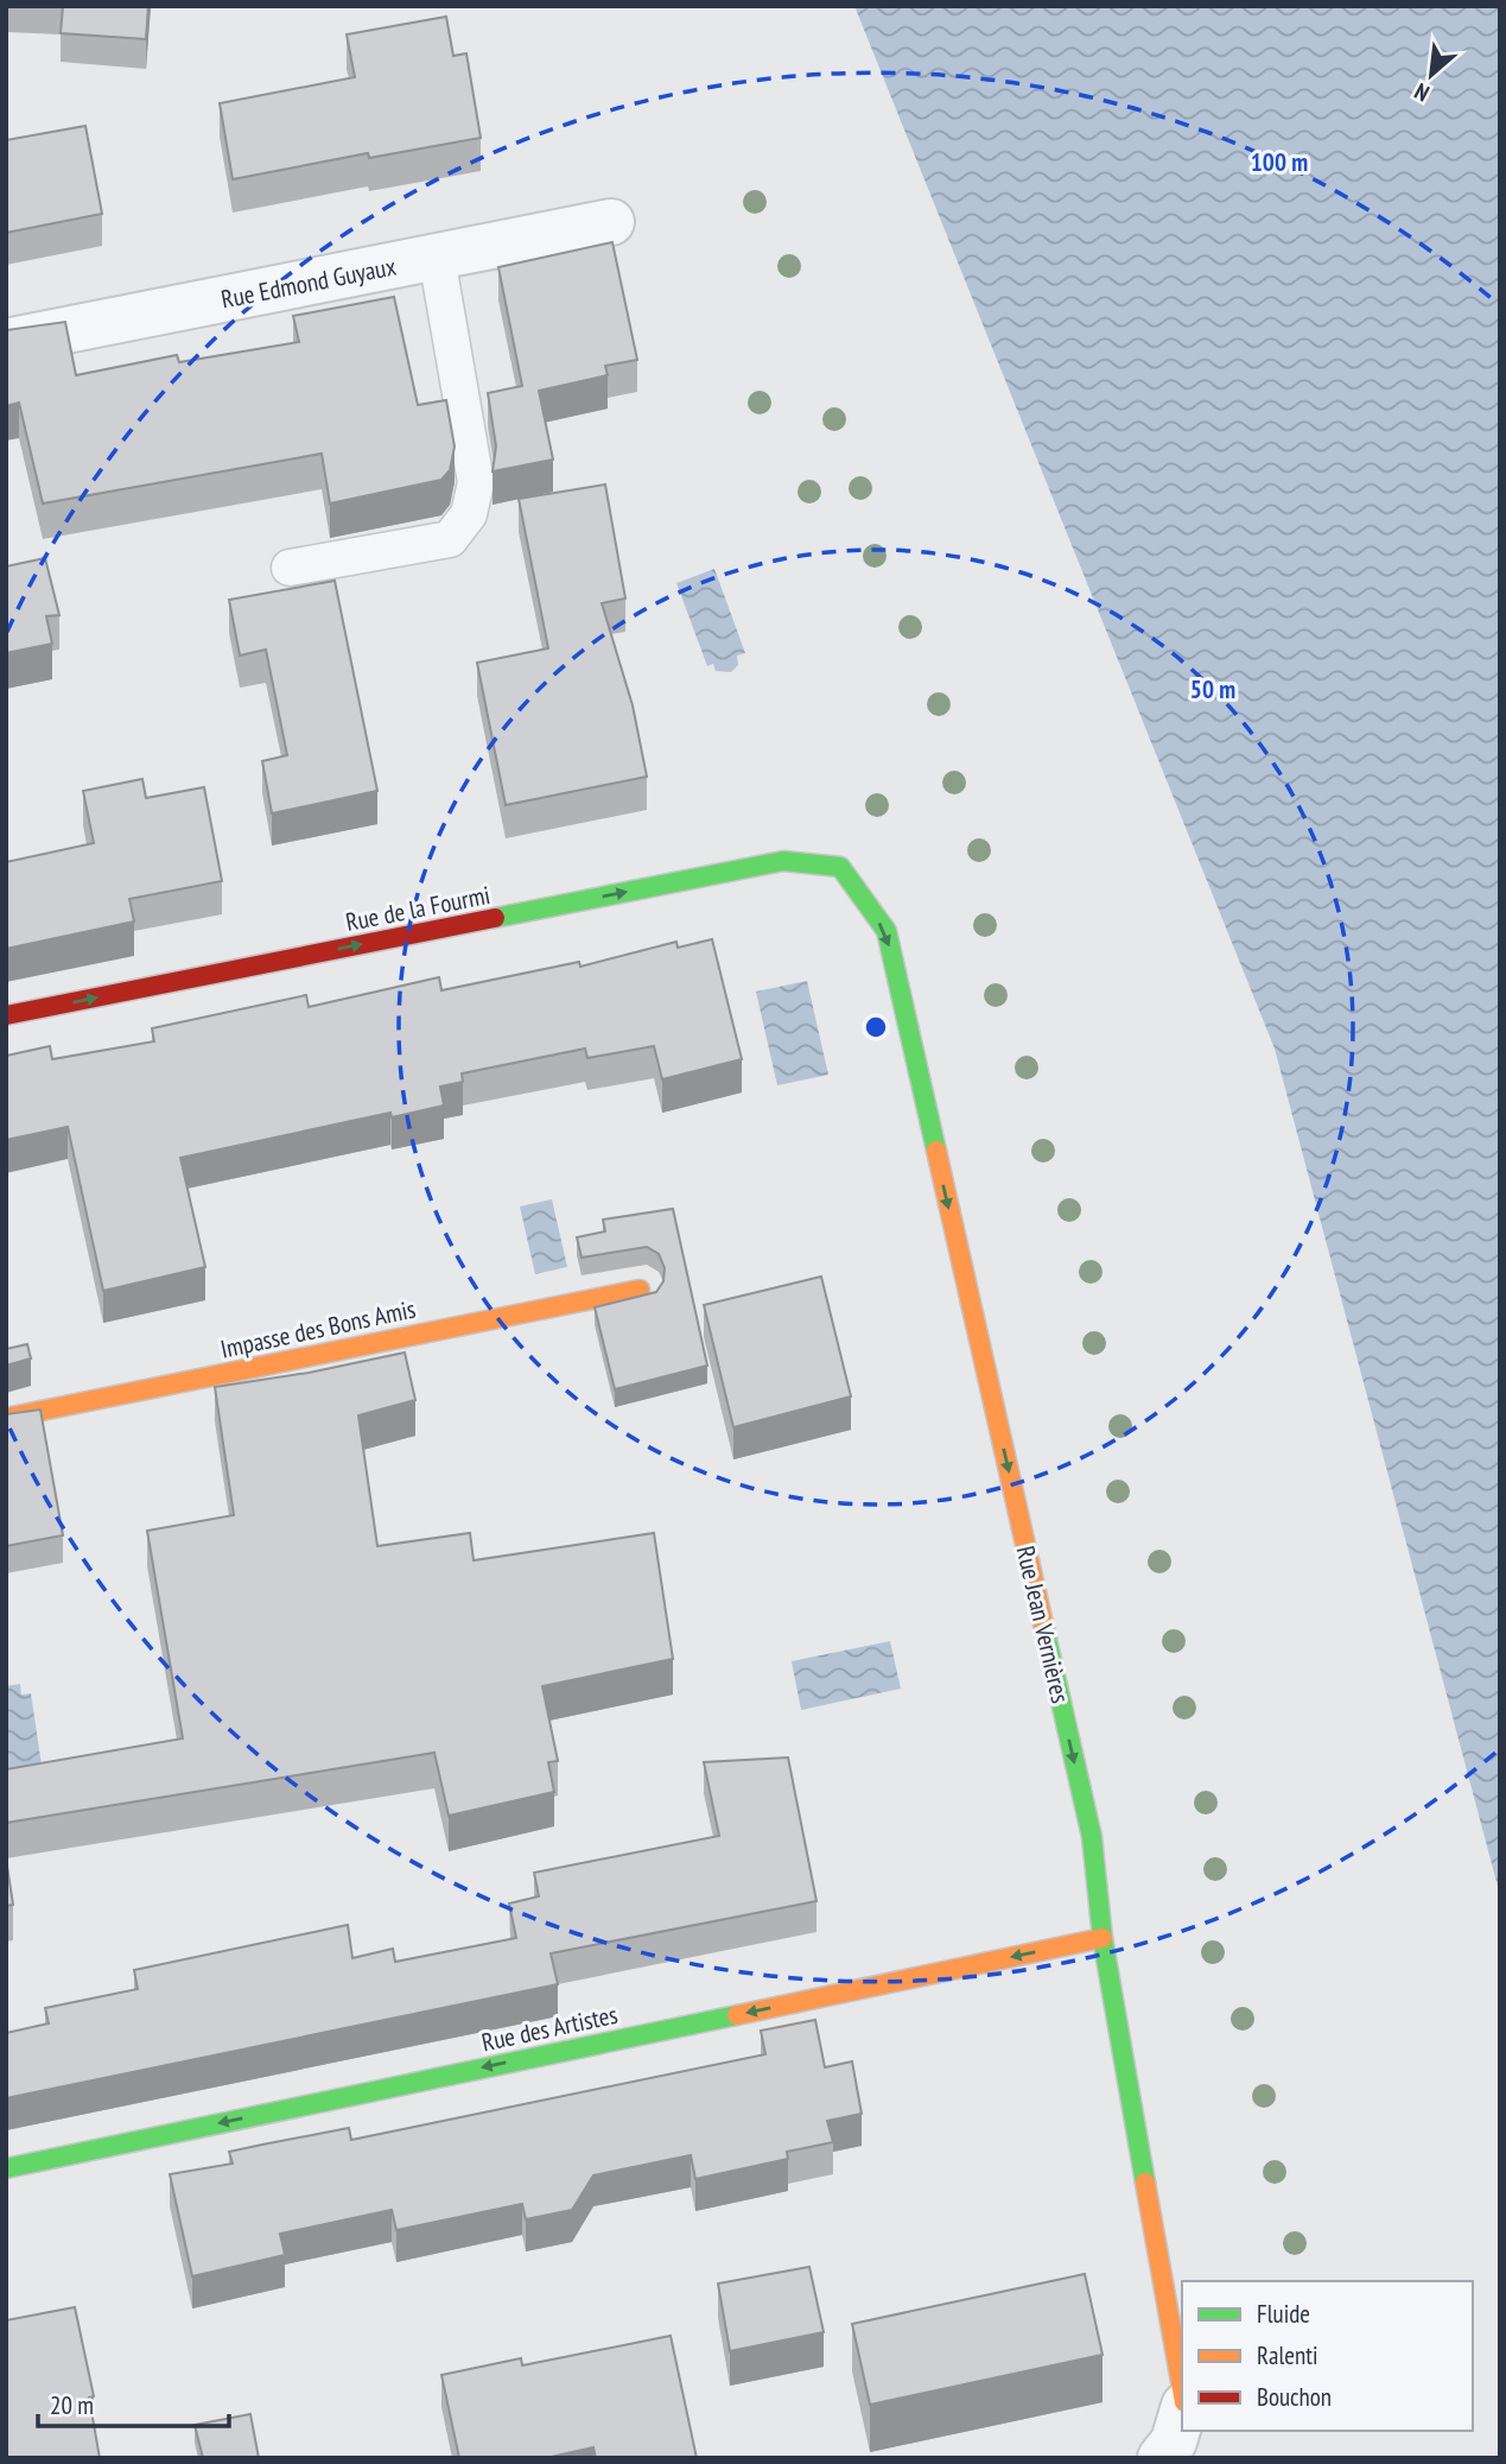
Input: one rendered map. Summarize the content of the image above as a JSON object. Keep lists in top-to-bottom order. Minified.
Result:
{"streets":{"street":["Rue Edmond Guyaux","Rue de la Fourmi","Impasse des Bons Amis","Rue Jean Vernières","Rue des Artistes"]},"crossings":[["Rue de la Fourmi","Rue Jean Vernières"],["Rue Jean Vernières","Rue des Artistes"]],"one_way":["Rue de la Fourmi","Rue Jean Vernières","Rue des Artistes"],"legend":["Fluide","Ralenti","Bouchon"],"scale_bar":"20 m","north":"bottom left","rings":["100 m","50 m"]}
